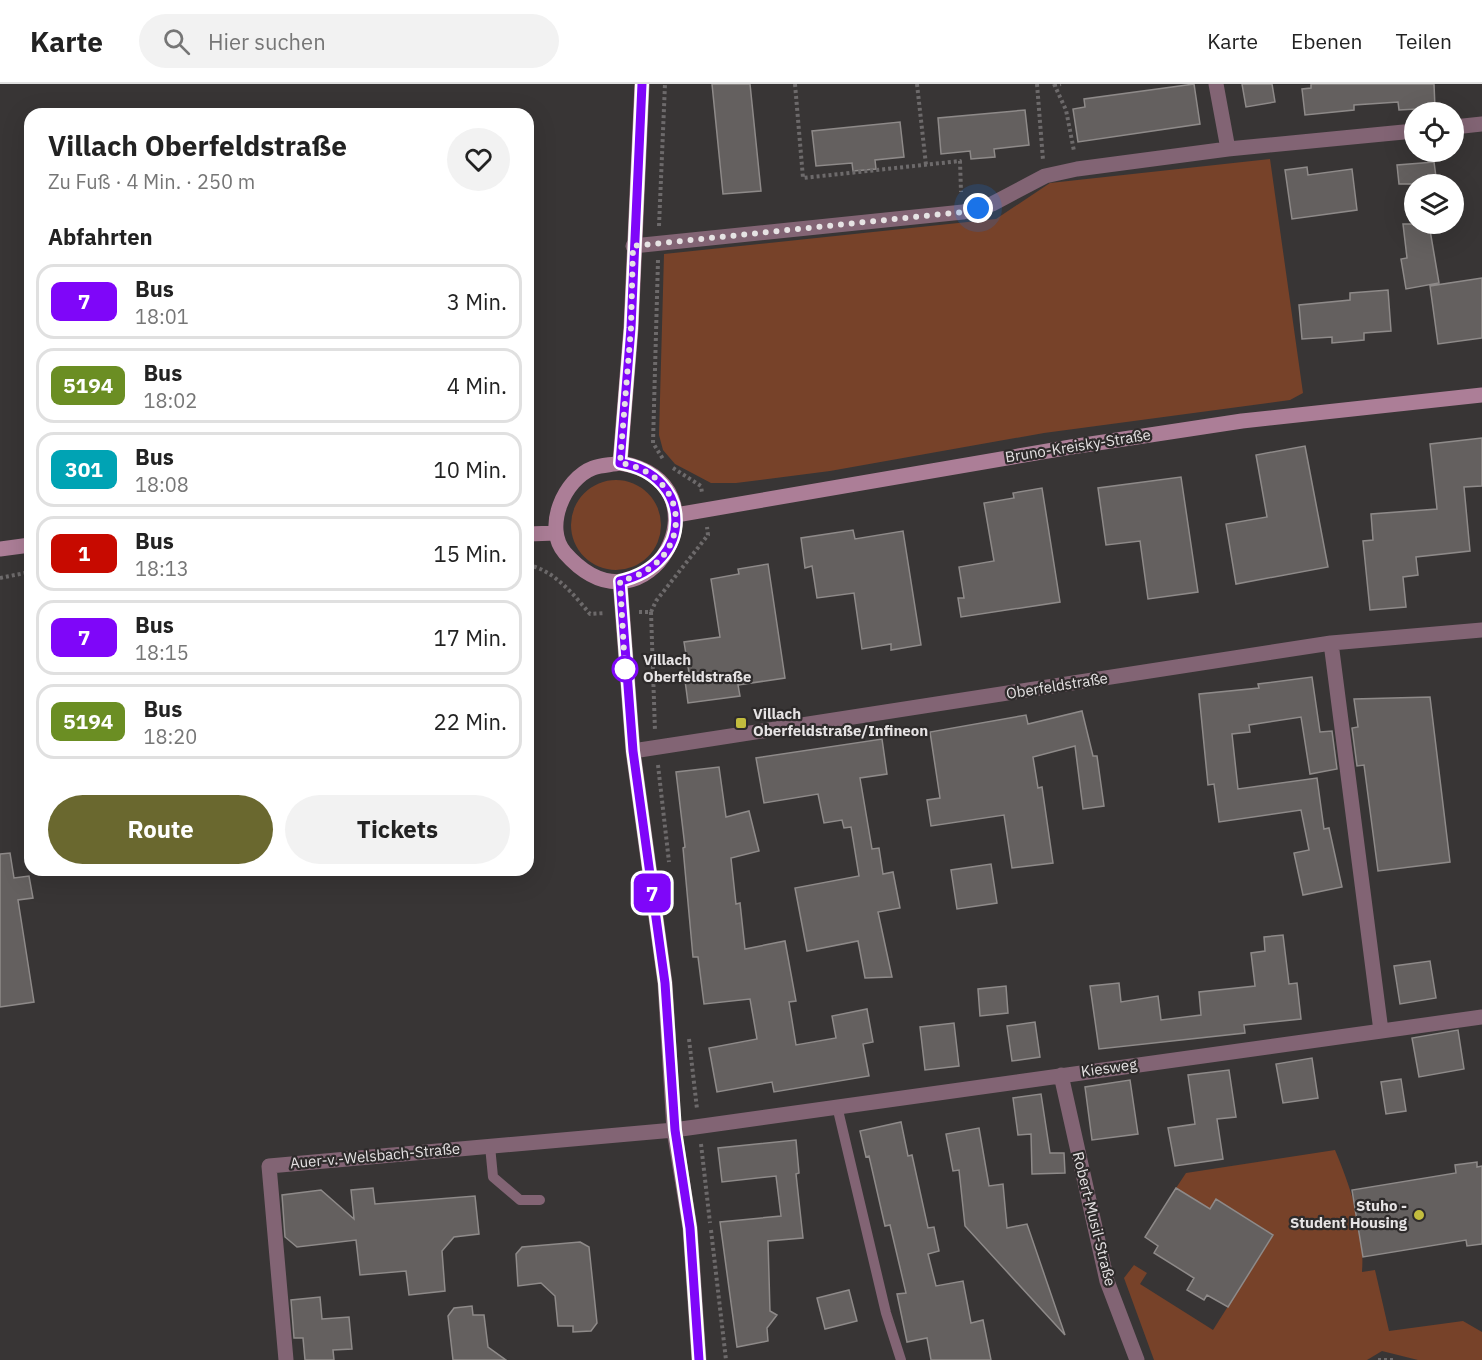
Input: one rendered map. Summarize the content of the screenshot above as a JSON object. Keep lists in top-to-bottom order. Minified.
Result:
{"streets":{"street":["Bruno-Kreisky-Straße","Oberfeldstraße","Kiesweg","Auer-v.-Welsbach-Straße","Robert-Musil-Straße"]},"crossings":[["Kiesweg","Auer-v.-Welsbach-Straße"],["Kiesweg","Robert-Musil-Straße"]],"places":{"other":["Villach Oberfeldstraße","Stuho - Student Housing"],"transit":["Villach Oberfeldstraße/Infineon"]},"lines":["bus line 7"],"page":{"header":"Karte","search":"Hier suchen","nav":["Karte","Ebenen","Teilen"],"on_map":"7","heading":[["Villach Oberfeldstraße","Zu Fuß · 4 Min. · 250 m"],"Abfahrten"],"list":[{"mark":"7","name":"Bus","note":"18:01","value":"3 Min."},{"mark":"5194","name":"Bus","note":"18:02","value":"4 Min."},{"mark":"301","name":"Bus","note":"18:08","value":"10 Min."},{"mark":"1","name":"Bus","note":"18:13","value":"15 Min."},{"mark":"7","name":"Bus","note":"18:15","value":"17 Min."},{"mark":"5194","name":"Bus","note":"18:20","value":"22 Min."}],"buttons":["Route","Tickets"]}}
